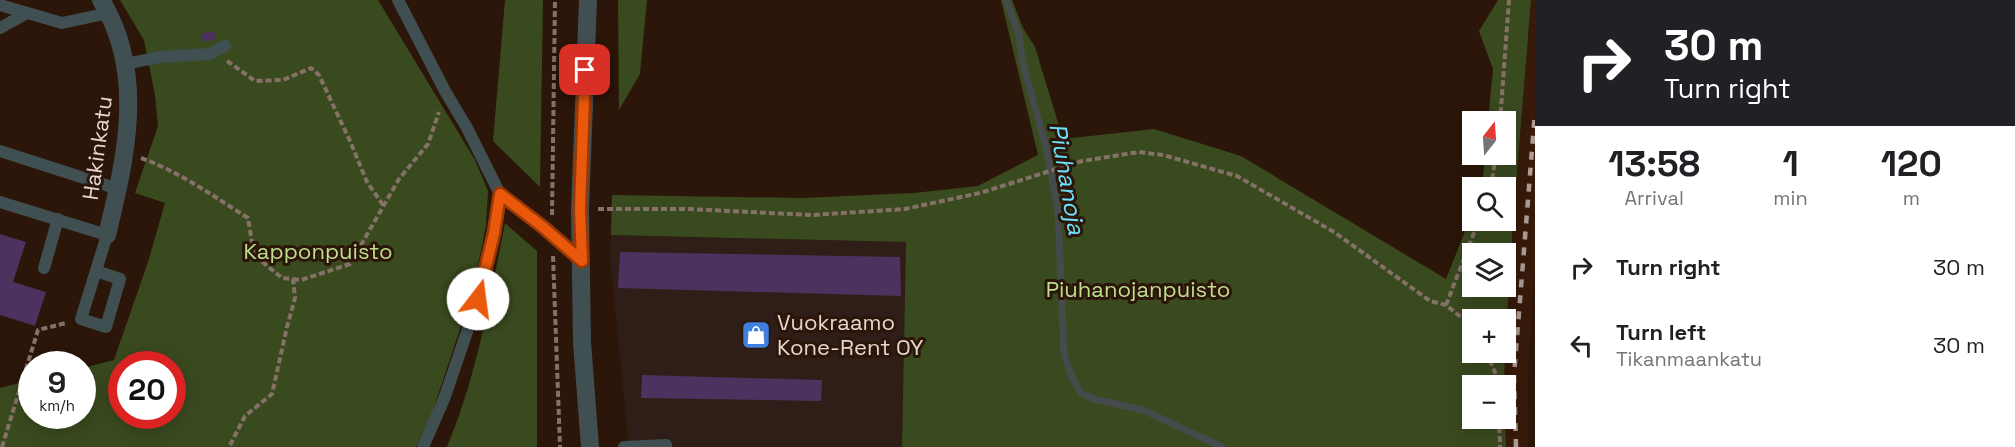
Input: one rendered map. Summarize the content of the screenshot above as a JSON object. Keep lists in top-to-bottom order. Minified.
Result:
{"streets":{"street":["Hakinkatu"]},"water":["Piuhanoja"],"parks":["Kapponpuisto","Piuhanojanpuisto"],"places":{"shop":["Vuokraamo Kone-Rent OY"]},"north":"top","page":{"turn":["30 m","Turn right"],"map_buttons":["+","−"],"eta":["13:58","Arrival","1","min","120","m"],"list":[{"name":"Turn right","value":"30 m"},{"name":"Turn left","note":"Tikanmaankatu","value":"30 m"}],"speed":"9 km/h","limit":"20"}}
